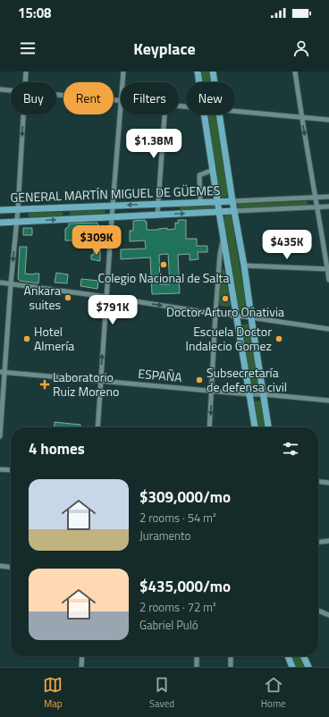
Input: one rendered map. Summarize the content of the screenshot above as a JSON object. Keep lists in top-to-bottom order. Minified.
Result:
{"streets":{"main road":["GENERAL MARTÍN MIGUEL DE GÜEMES"],"street":["ESPAÑA"]},"places":{"other":["Colegio Nacional de Salta","Ankara suites","Doctor Arturo Oñativia","Hotel Almería","Escuela Doctor Indalecio Gomez","Subsecretaría de defensa civil"],"health":["Laboratorio Ruiz Moreno"]},"page":{"status":"15:08","header":"Keyplace","chip":["Buy","Rent","Filters","New"],"price":["$1.38M","$309K","$435K","$791K"],"heading":"4 homes","list":[{"name":"$309,000/mo","note":"2 rooms · 54 m² · Juramento"},{"name":"$435,000/mo","note":"2 rooms · 72 m² · Gabriel Puló"}],"tabs":["Map","Saved","Home"]}}
